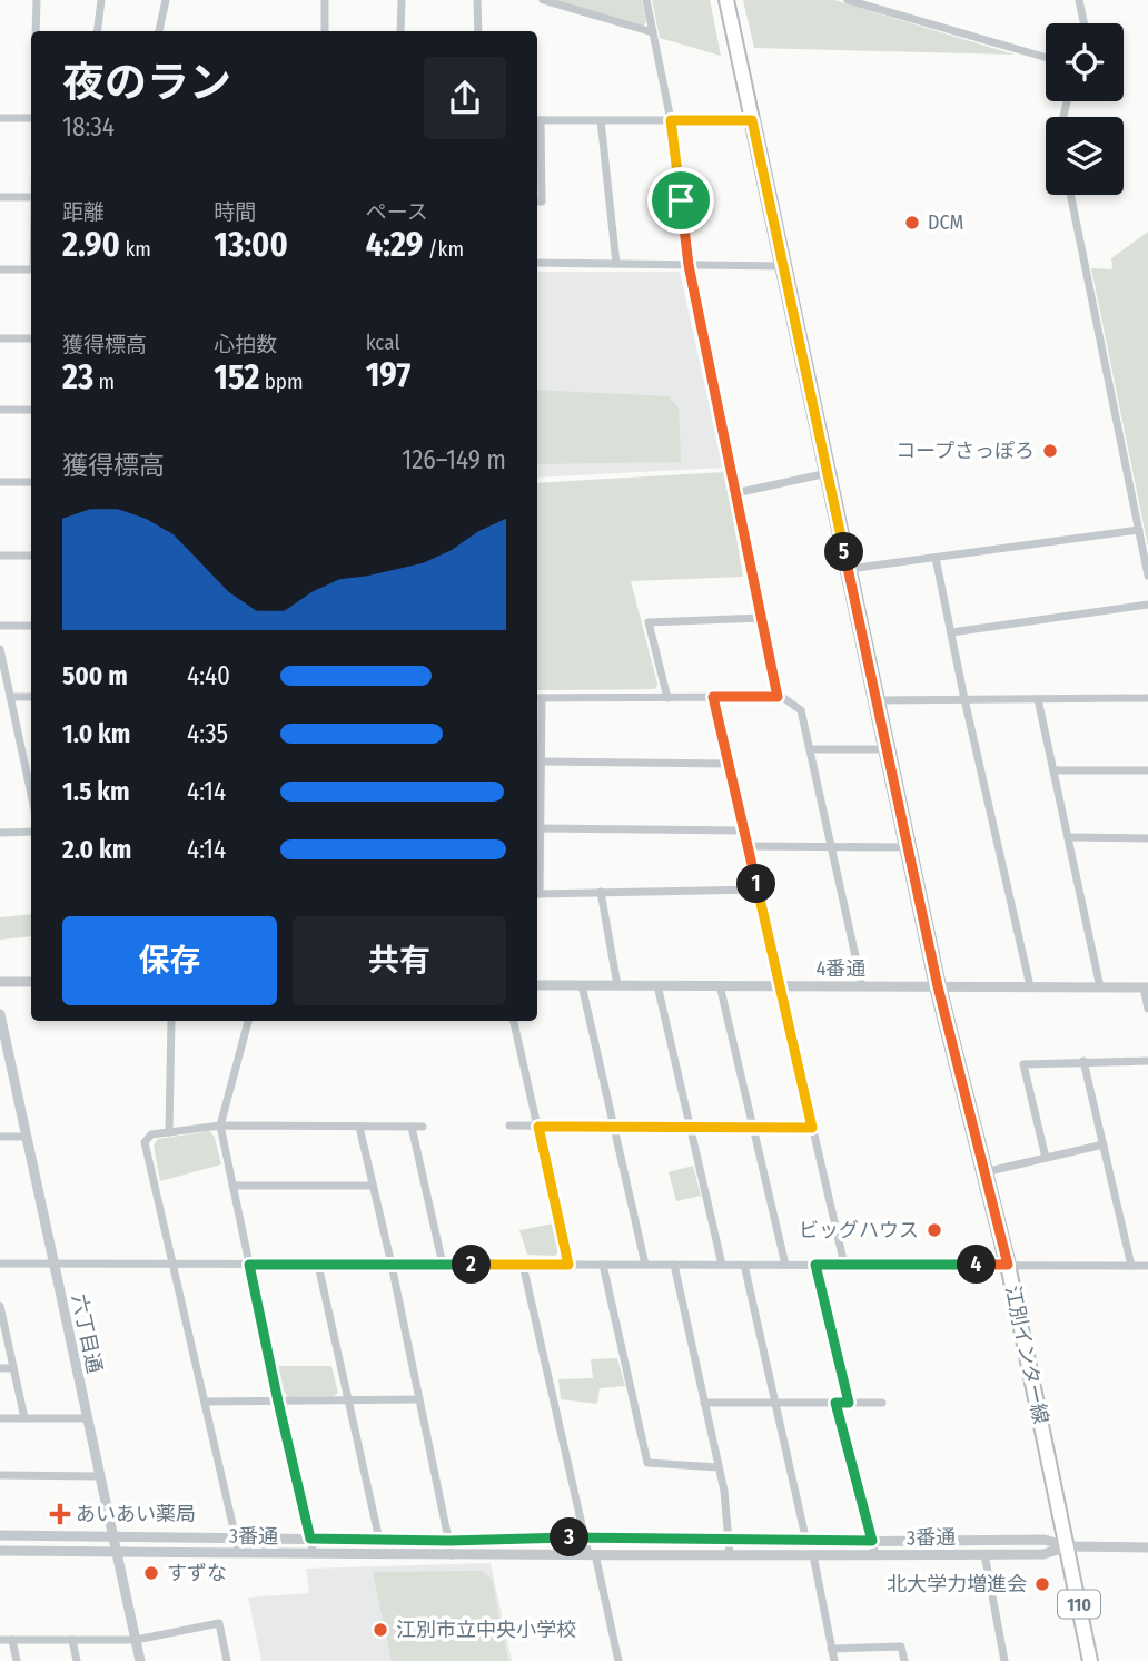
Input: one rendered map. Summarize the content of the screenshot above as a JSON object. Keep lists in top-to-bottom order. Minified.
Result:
{"streets":{"main road":["江別インター線","110"],"street":["4番通","六丁目通","3番通"]},"crossings":[["4番通","江別インター線"],["六丁目通","3番通"],["江別インター線","3番通"]],"places":{"other":["DCM","コープさっぽろ","ビッグハウス","すずな","北大学力増進会","江別市立中央小学校"],"health":["あいあい薬局"]},"page":{"heading":["夜のラン","18:34"],"stats":[["距離","2.90 km"],["時間","13:00"],["ペース","4:29 /km"],["獲得標高","23 m"],["心拍数","152 bpm"],["kcal","197"]],"chart":["獲得標高","126–149 m"],"pins":["5","1","2","4","3"],"list":[{"name":"500 m","note":"4:40"},{"name":"1.0 km","note":"4:35"},{"name":"1.5 km","note":"4:14"},{"name":"2.0 km","note":"4:14"}],"buttons":["保存","共有"]}}
